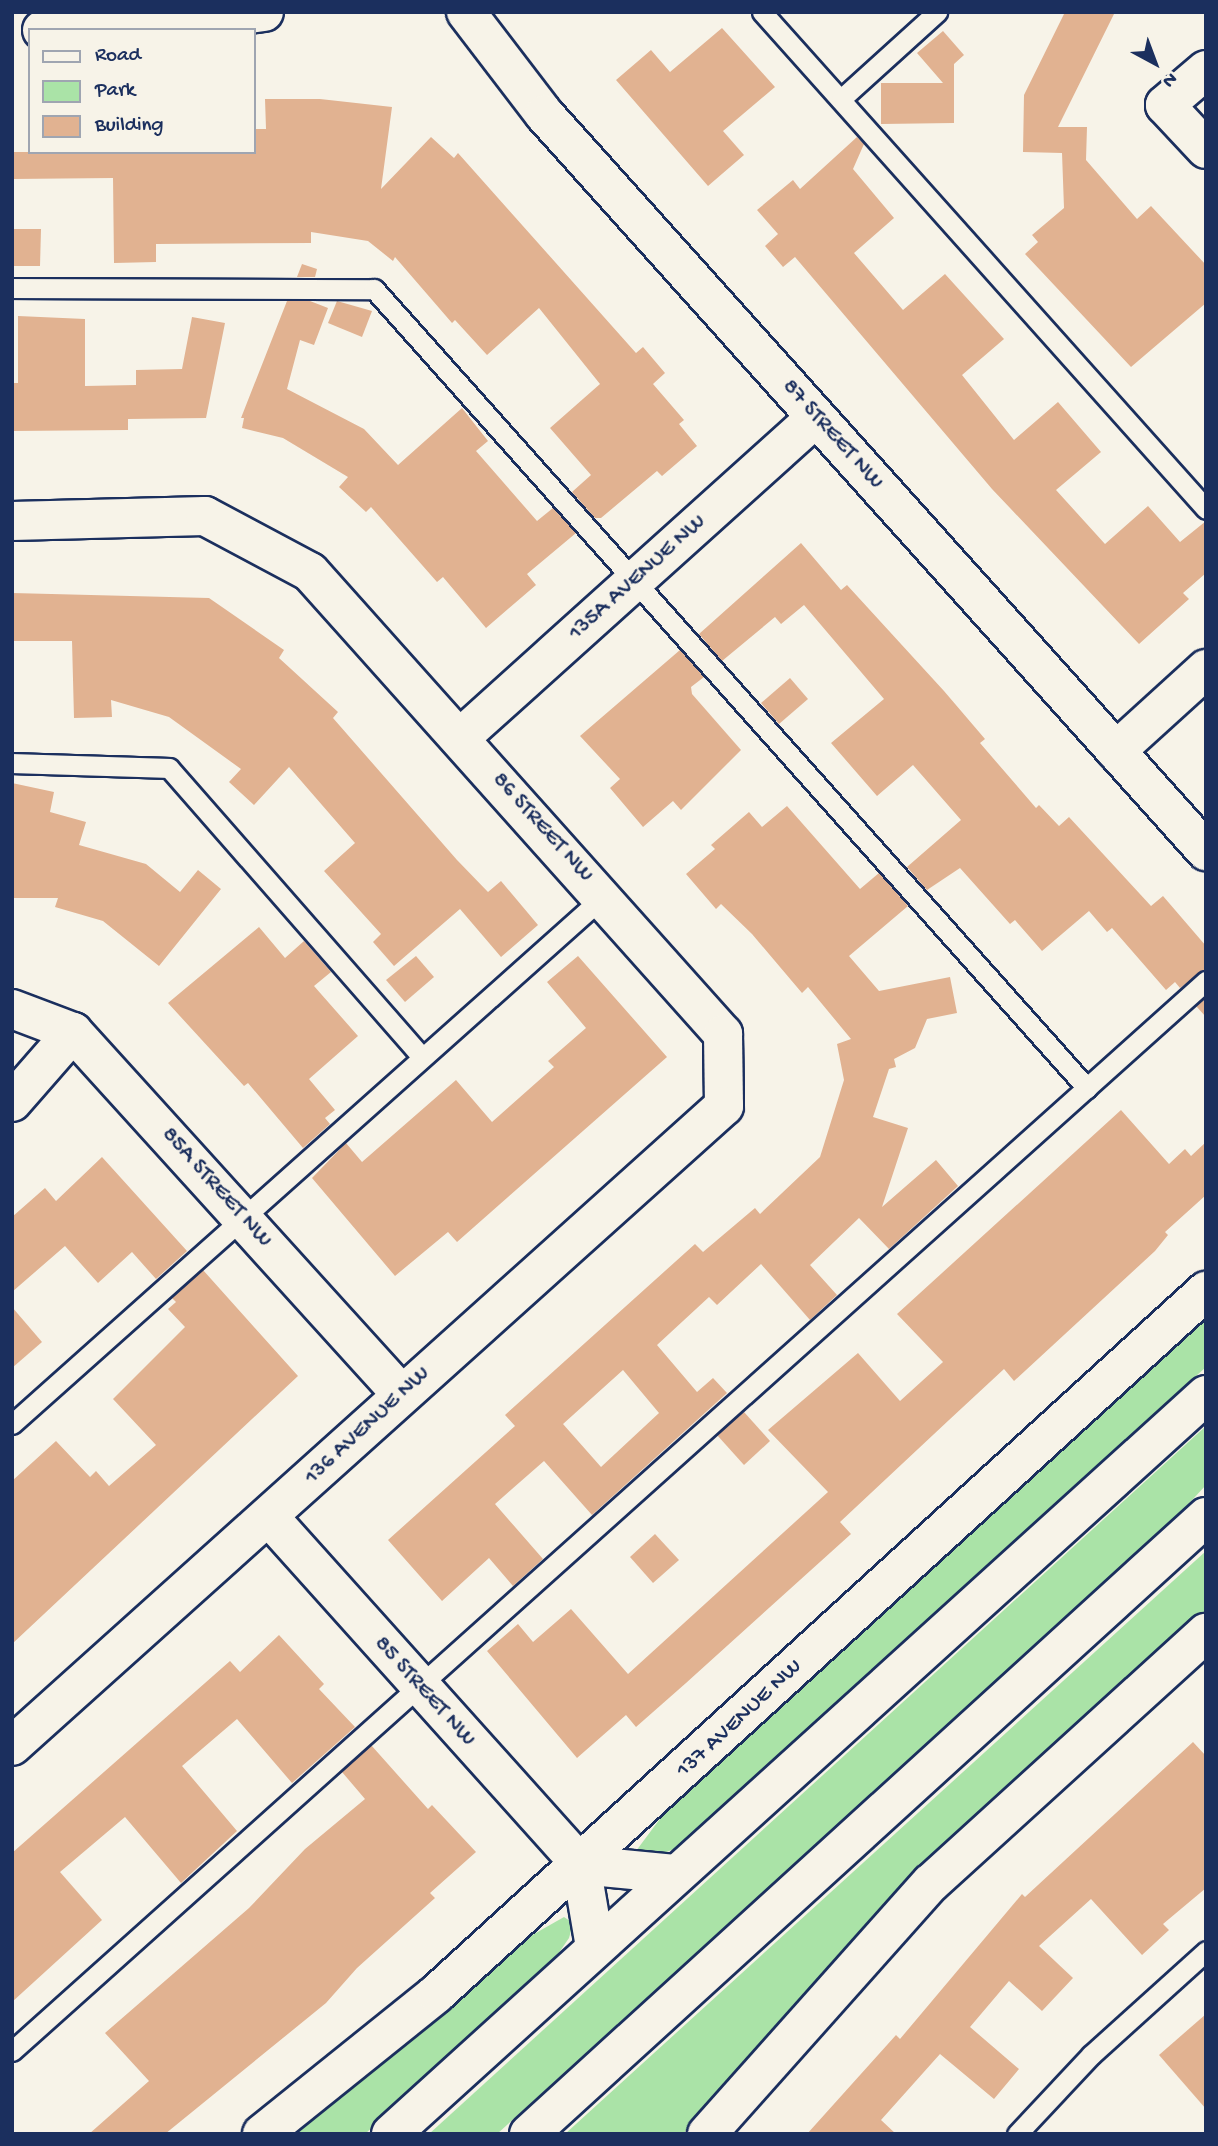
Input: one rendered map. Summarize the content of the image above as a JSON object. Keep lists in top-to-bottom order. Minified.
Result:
{"streets":{"street":["87 STREET NW","135A AVENUE NW","86 STREET NW","85A STREET NW","136 AVENUE NW","85 STREET NW","137 AVENUE NW"]},"crossings":[["87 STREET NW","135A AVENUE NW"],["135A AVENUE NW","86 STREET NW"],["86 STREET NW","136 AVENUE NW"],["85A STREET NW","136 AVENUE NW"],["136 AVENUE NW","85 STREET NW"],["85 STREET NW","137 AVENUE NW"]],"legend":["Road","Park","Building"],"north":"bottom right"}
